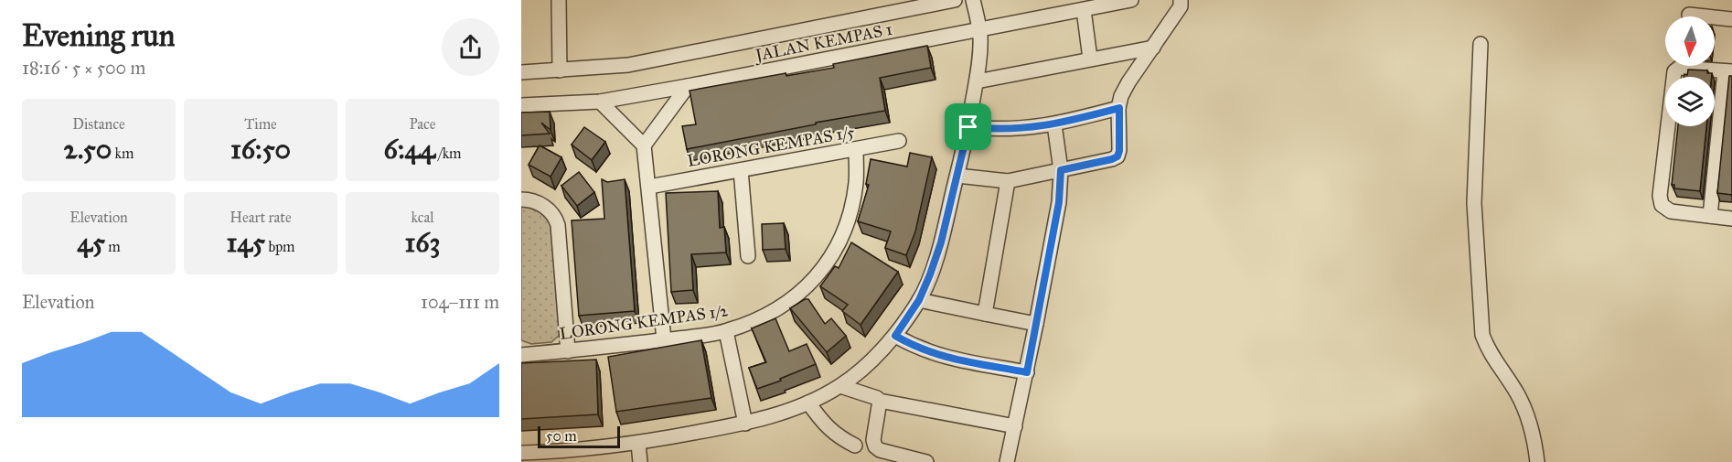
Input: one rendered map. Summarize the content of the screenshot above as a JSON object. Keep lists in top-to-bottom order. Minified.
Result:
{"streets":{"street":["JALAN KEMPAS 1","LORONG KEMPAS 1/5","LORONG KEMPAS 1/2"]},"crossings":[["LORONG KEMPAS 1/5","LORONG KEMPAS 1/2"]],"scale_bar":"50 m","north":"bottom","page":{"heading":["Evening run","18:16 · 5 × 500 m"],"stats":[["Distance","2.50 km"],["Time","16:50"],["Pace","6:44 /km"],["Elevation","45 m"],["Heart rate","145 bpm"],["kcal","163"]],"chart":["Elevation","104–111 m"],"scale":"50 m"}}
